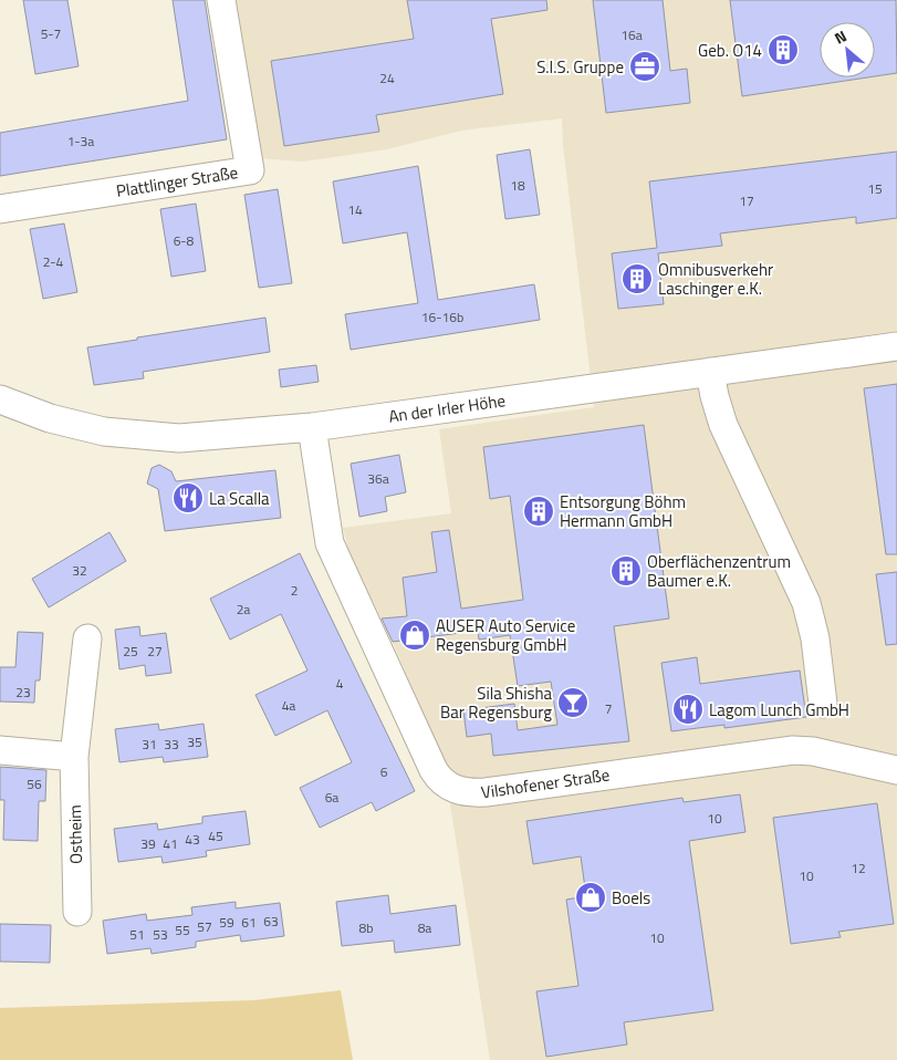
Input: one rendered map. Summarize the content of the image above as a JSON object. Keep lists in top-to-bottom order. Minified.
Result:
{"streets":{"street":["Plattlinger Straße","An der Irler Höhe","Vilshofener Straße","Ostheim"]},"crossings":[["An der Irler Höhe","Vilshofener Straße"]],"places":{"building":["Geb. O14","Omnibusverkehr Laschinger e.K.","Entsorgung Böhm Hermann GmbH","Oberflächenzentrum Baumer e.K."],"office":["S.I.S. Gruppe"],"restaurant":["La Scalla","Lagom Lunch GmbH"],"shop":["AUSER Auto Service Regensburg GmbH","Boels"],"bar":["Sila Shisha Bar Regensburg"]},"house_numbers":["5-7","16a","24","1-3a","18","15","17","14","6-8","2-4","16-16b","36a","32","2","2a","25","27","4","23","4a","7","35","31","33","6","56","6a","10","45","43","39","41","12","10","63","59","61","57","8b","8a","55","51","53","10"],"north":"top left"}
